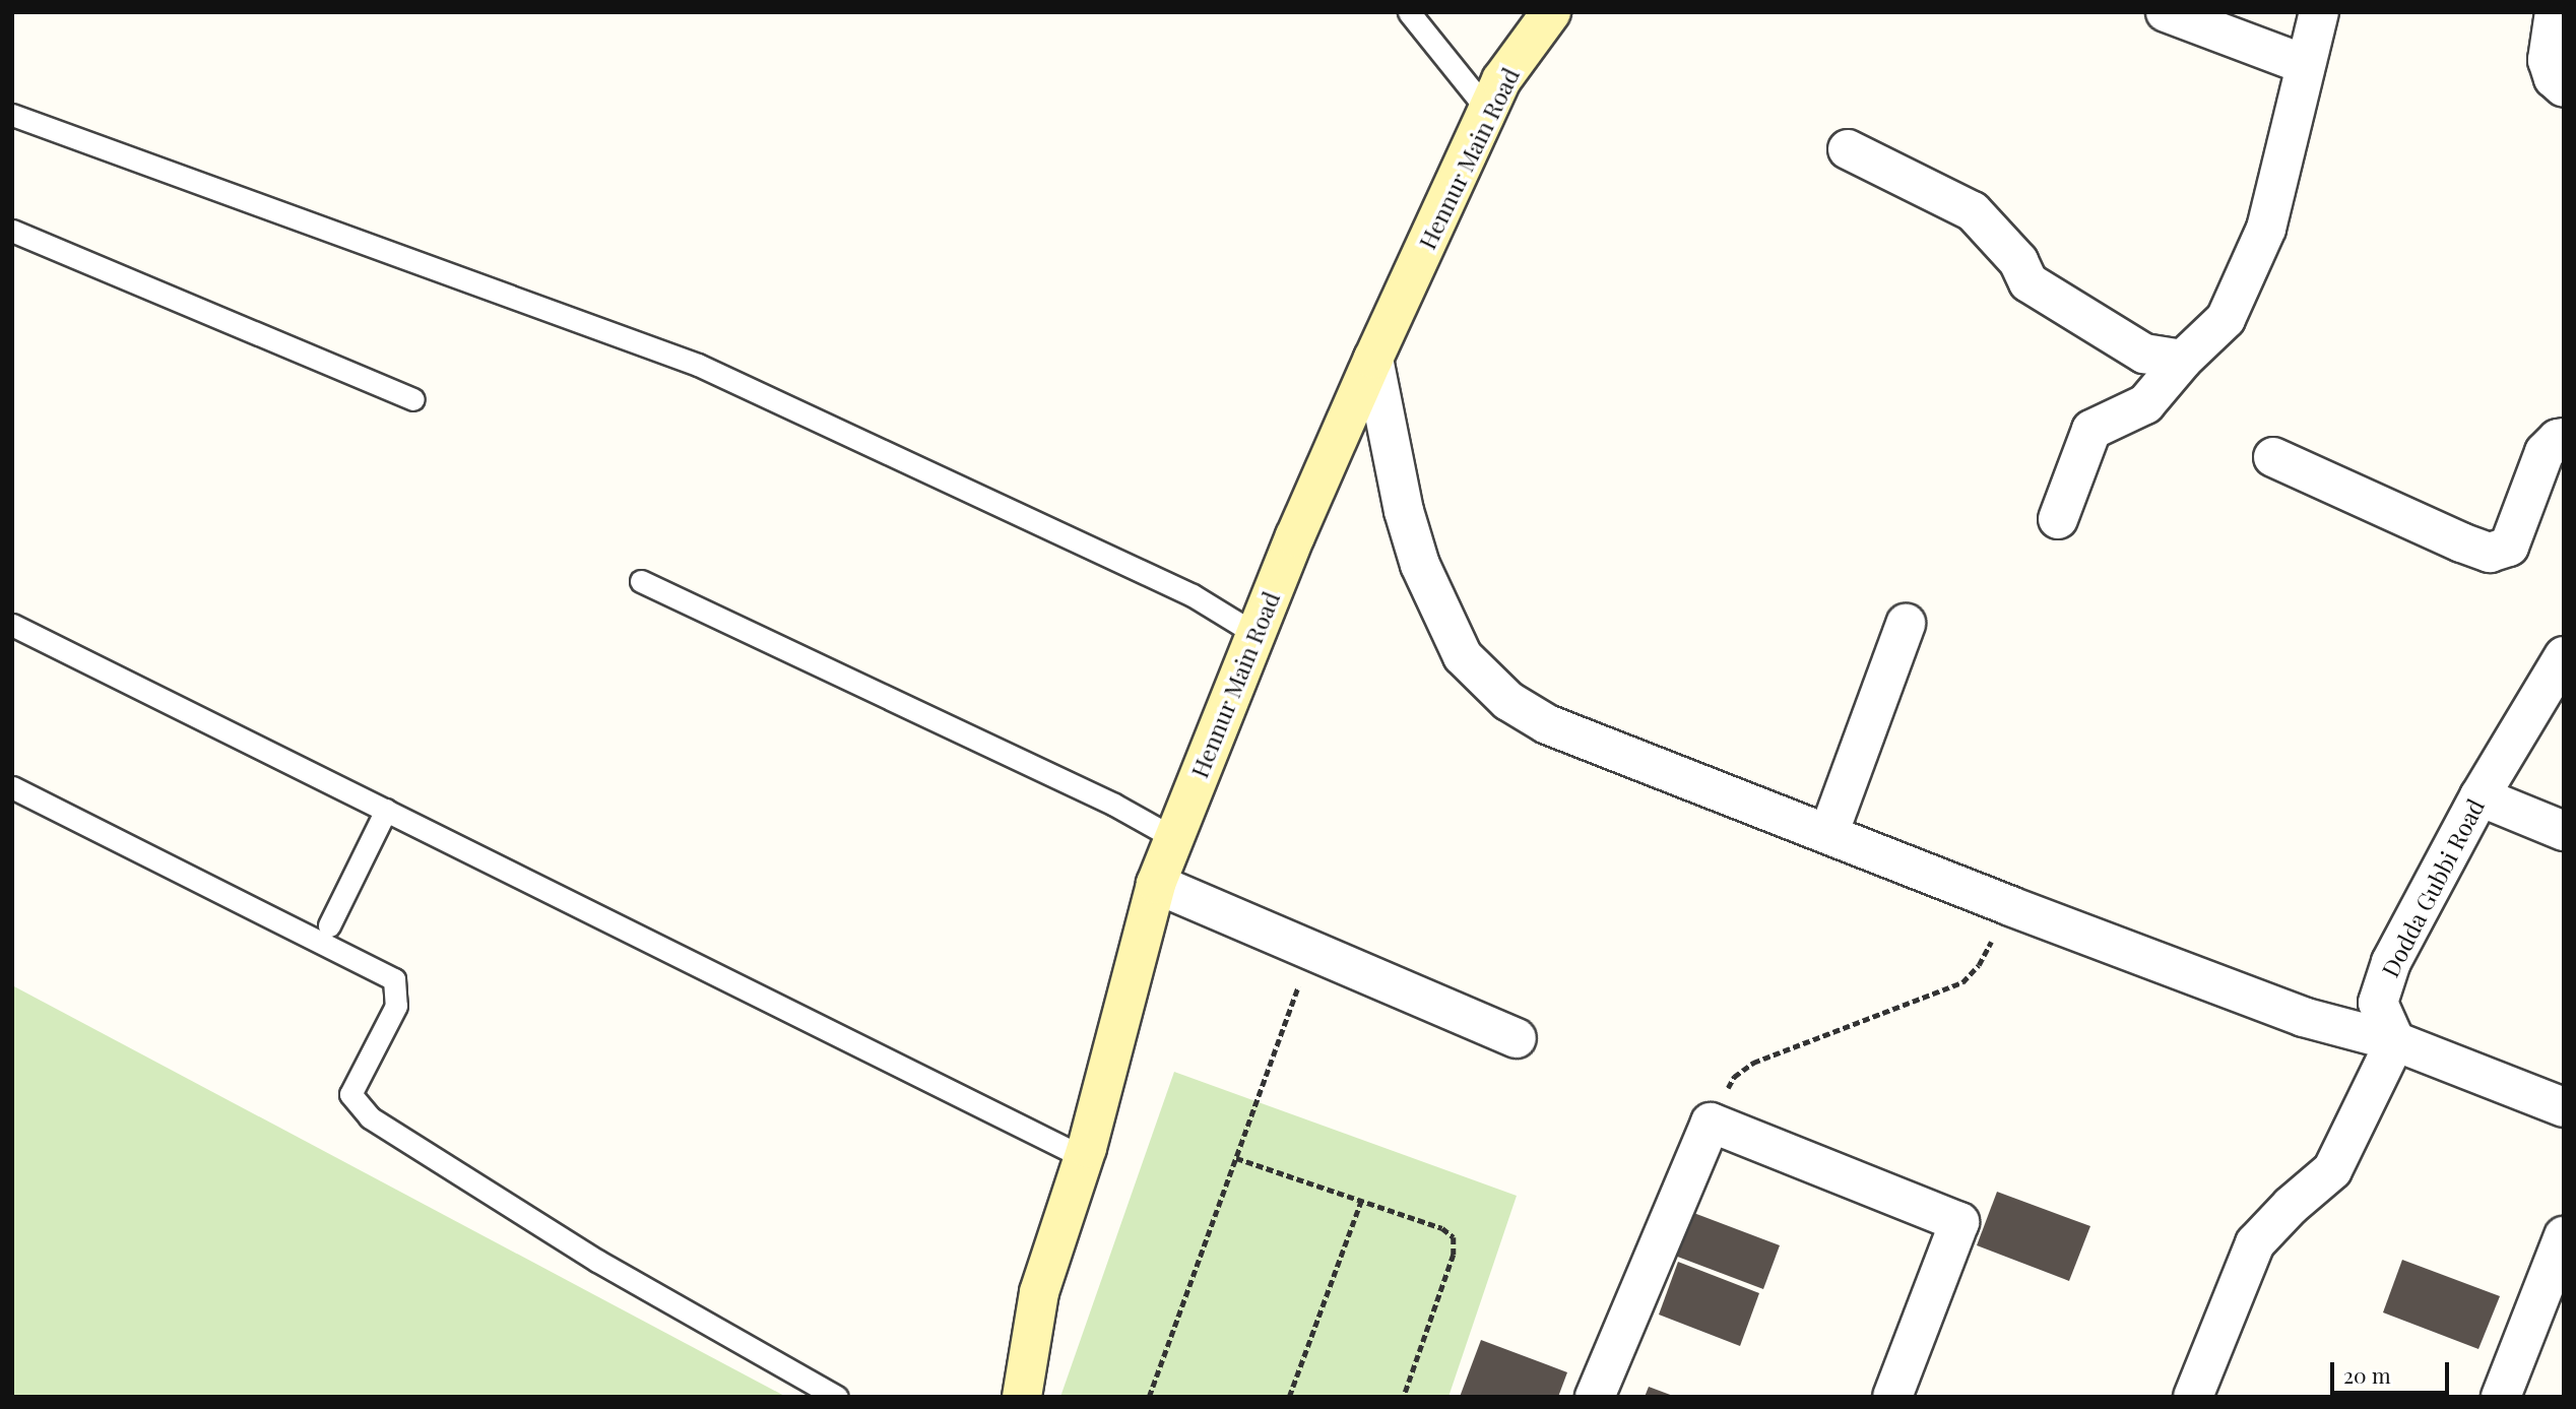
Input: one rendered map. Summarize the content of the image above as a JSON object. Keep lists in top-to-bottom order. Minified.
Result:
{"streets":{"main road":["Hennur Main Road"],"street":["Dodda Gubbi Road"]},"scale_bar":"20 m"}
